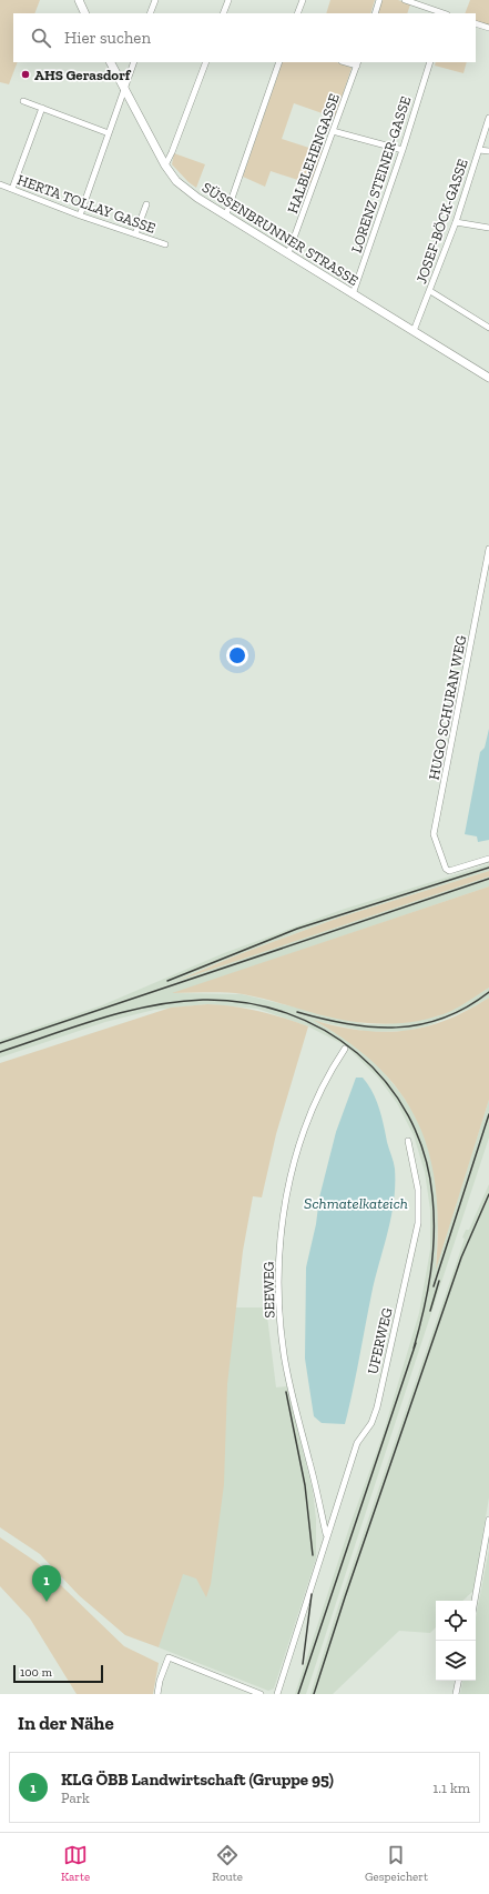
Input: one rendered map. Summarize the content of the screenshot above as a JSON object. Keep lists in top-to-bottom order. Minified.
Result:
{"streets":{"street":["HALBLEHENGASSE","LORENZ STEINER-GASSE","HERTA TOLLAY GASSE","JOSEF-BÖCK-GASSE","SÜSSENBRUNNER STRASSE","HUGO SCHURAN WEG","SEEWEG","UFERWEG"]},"crossings":[["HALBLEHENGASSE","SÜSSENBRUNNER STRASSE"],["LORENZ STEINER-GASSE","SÜSSENBRUNNER STRASSE"],["JOSEF-BÖCK-GASSE","SÜSSENBRUNNER STRASSE"],["SEEWEG","UFERWEG"]],"water":["Schmatelkateich"],"places":["AHS Gerasdorf"],"scale_bar":"100 m","page":{"search":"Hier suchen","pins":"1","scale":"100 m","heading":"In der Nähe","list":[{"mark":"1","name":"KLG ÖBB Landwirtschaft (Gruppe 95)","note":"Park","value":"1.1 km"}],"nav":["Karte","Route","Gespeichert"]}}
